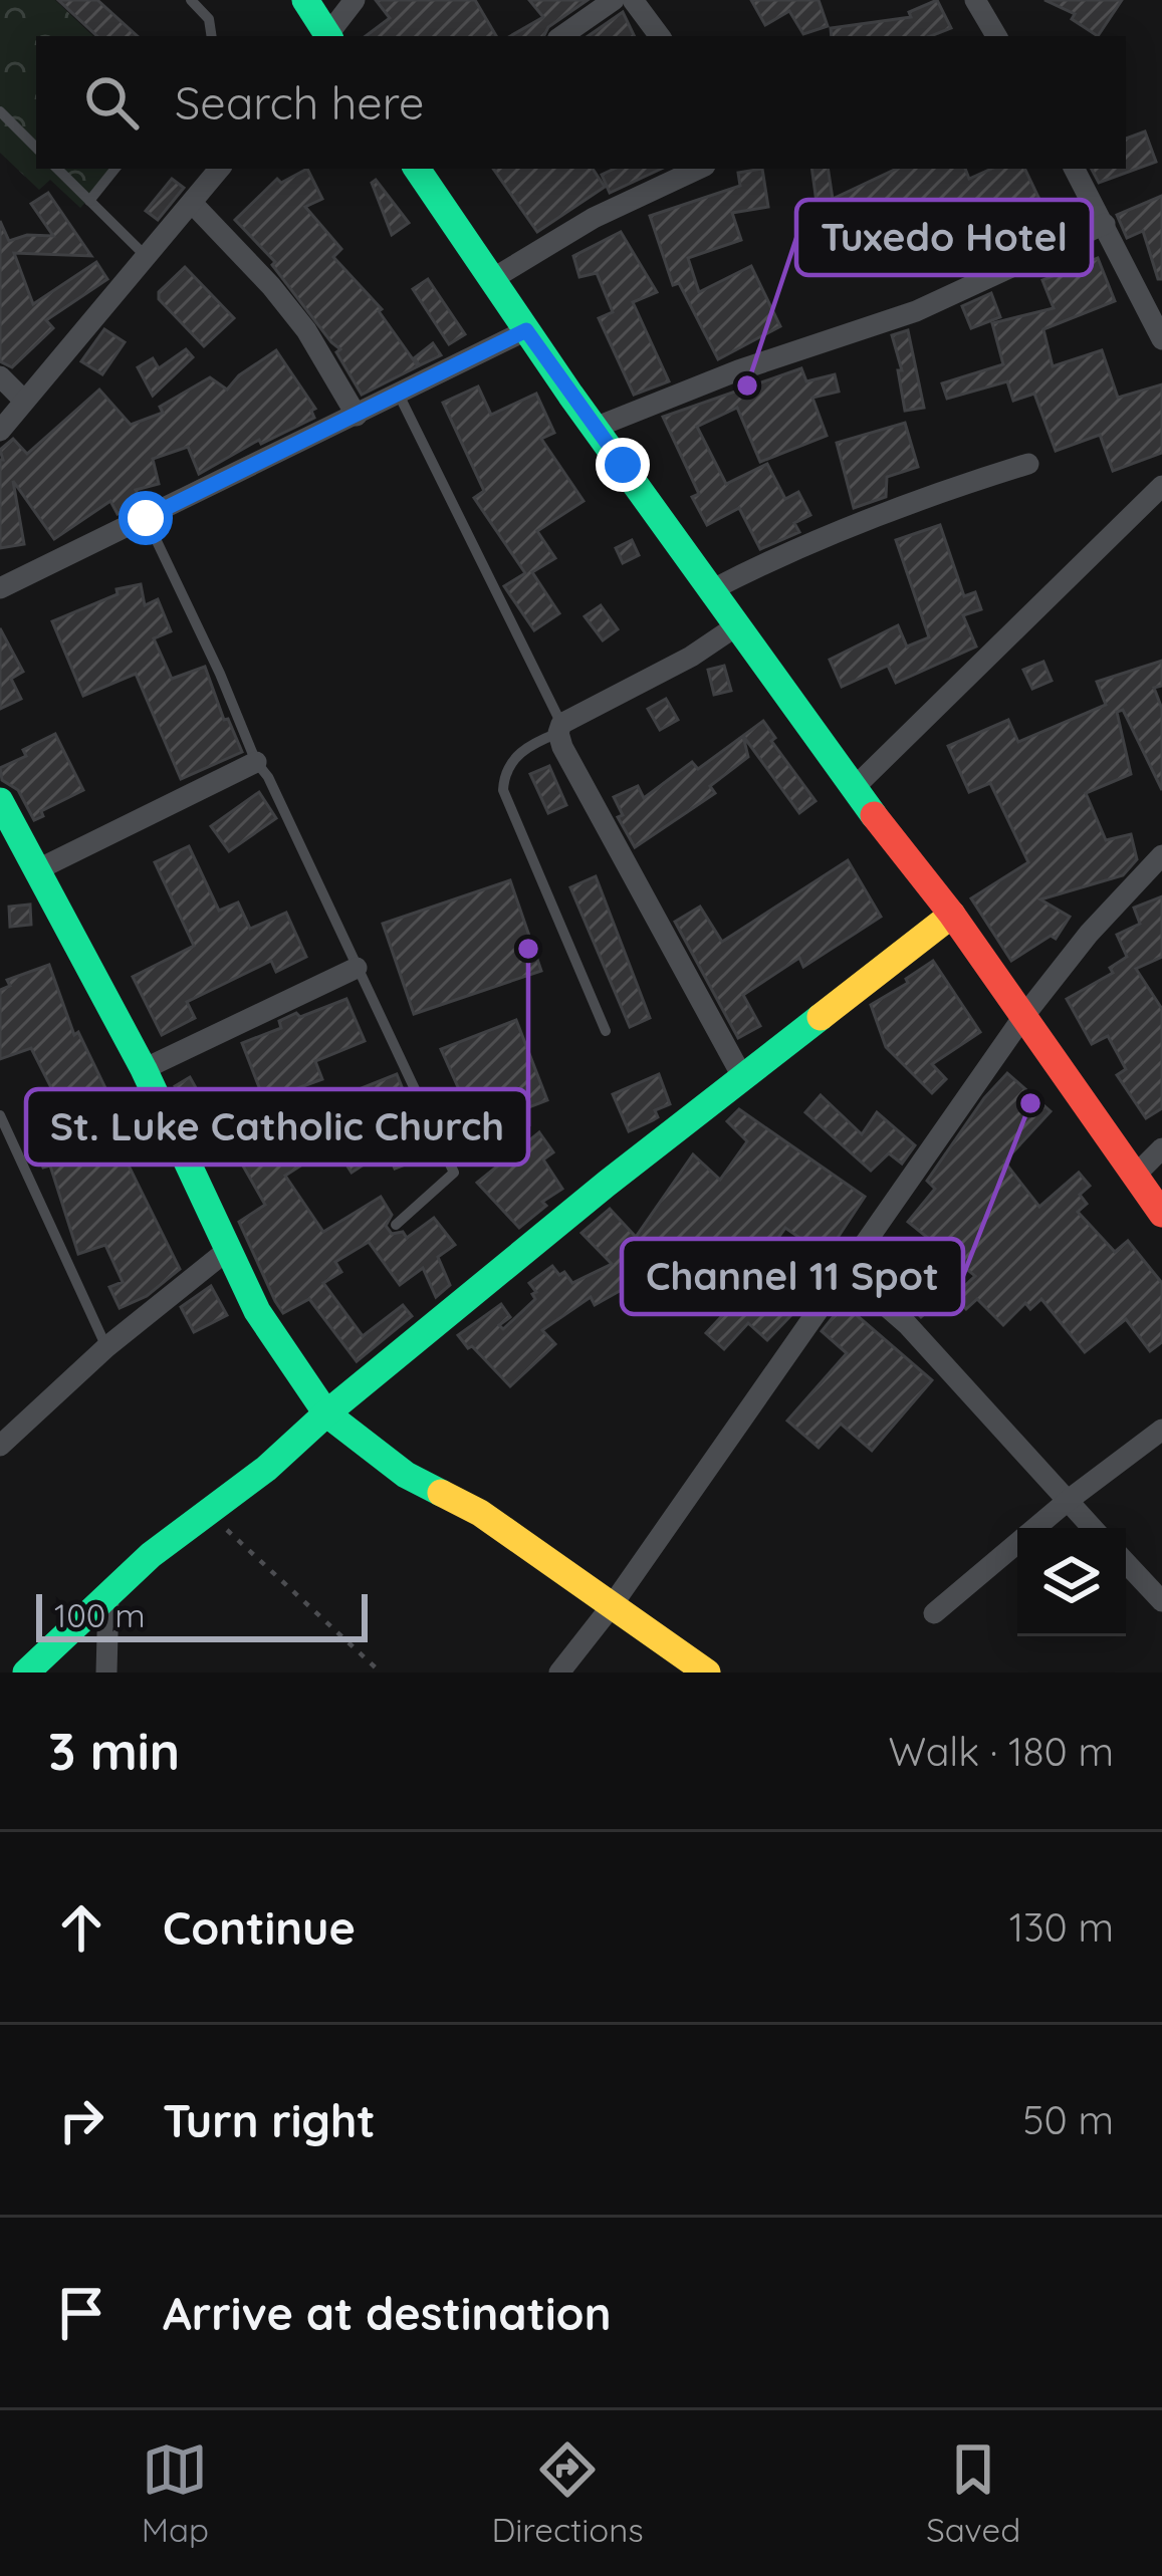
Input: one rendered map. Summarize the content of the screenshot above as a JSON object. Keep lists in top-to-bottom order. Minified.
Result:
{"places":["Tuxedo Hotel","St. Luke Catholic Church","Channel 11 Spot"],"scale_bar":"100 m","page":{"search":"Search here","scale":"100 m","heading":["3 min","Walk · 180 m"],"list":[["Continue","130 m"],["Turn right","50 m"],"Arrive at destination"],"nav":["Map","Directions","Saved"]}}
